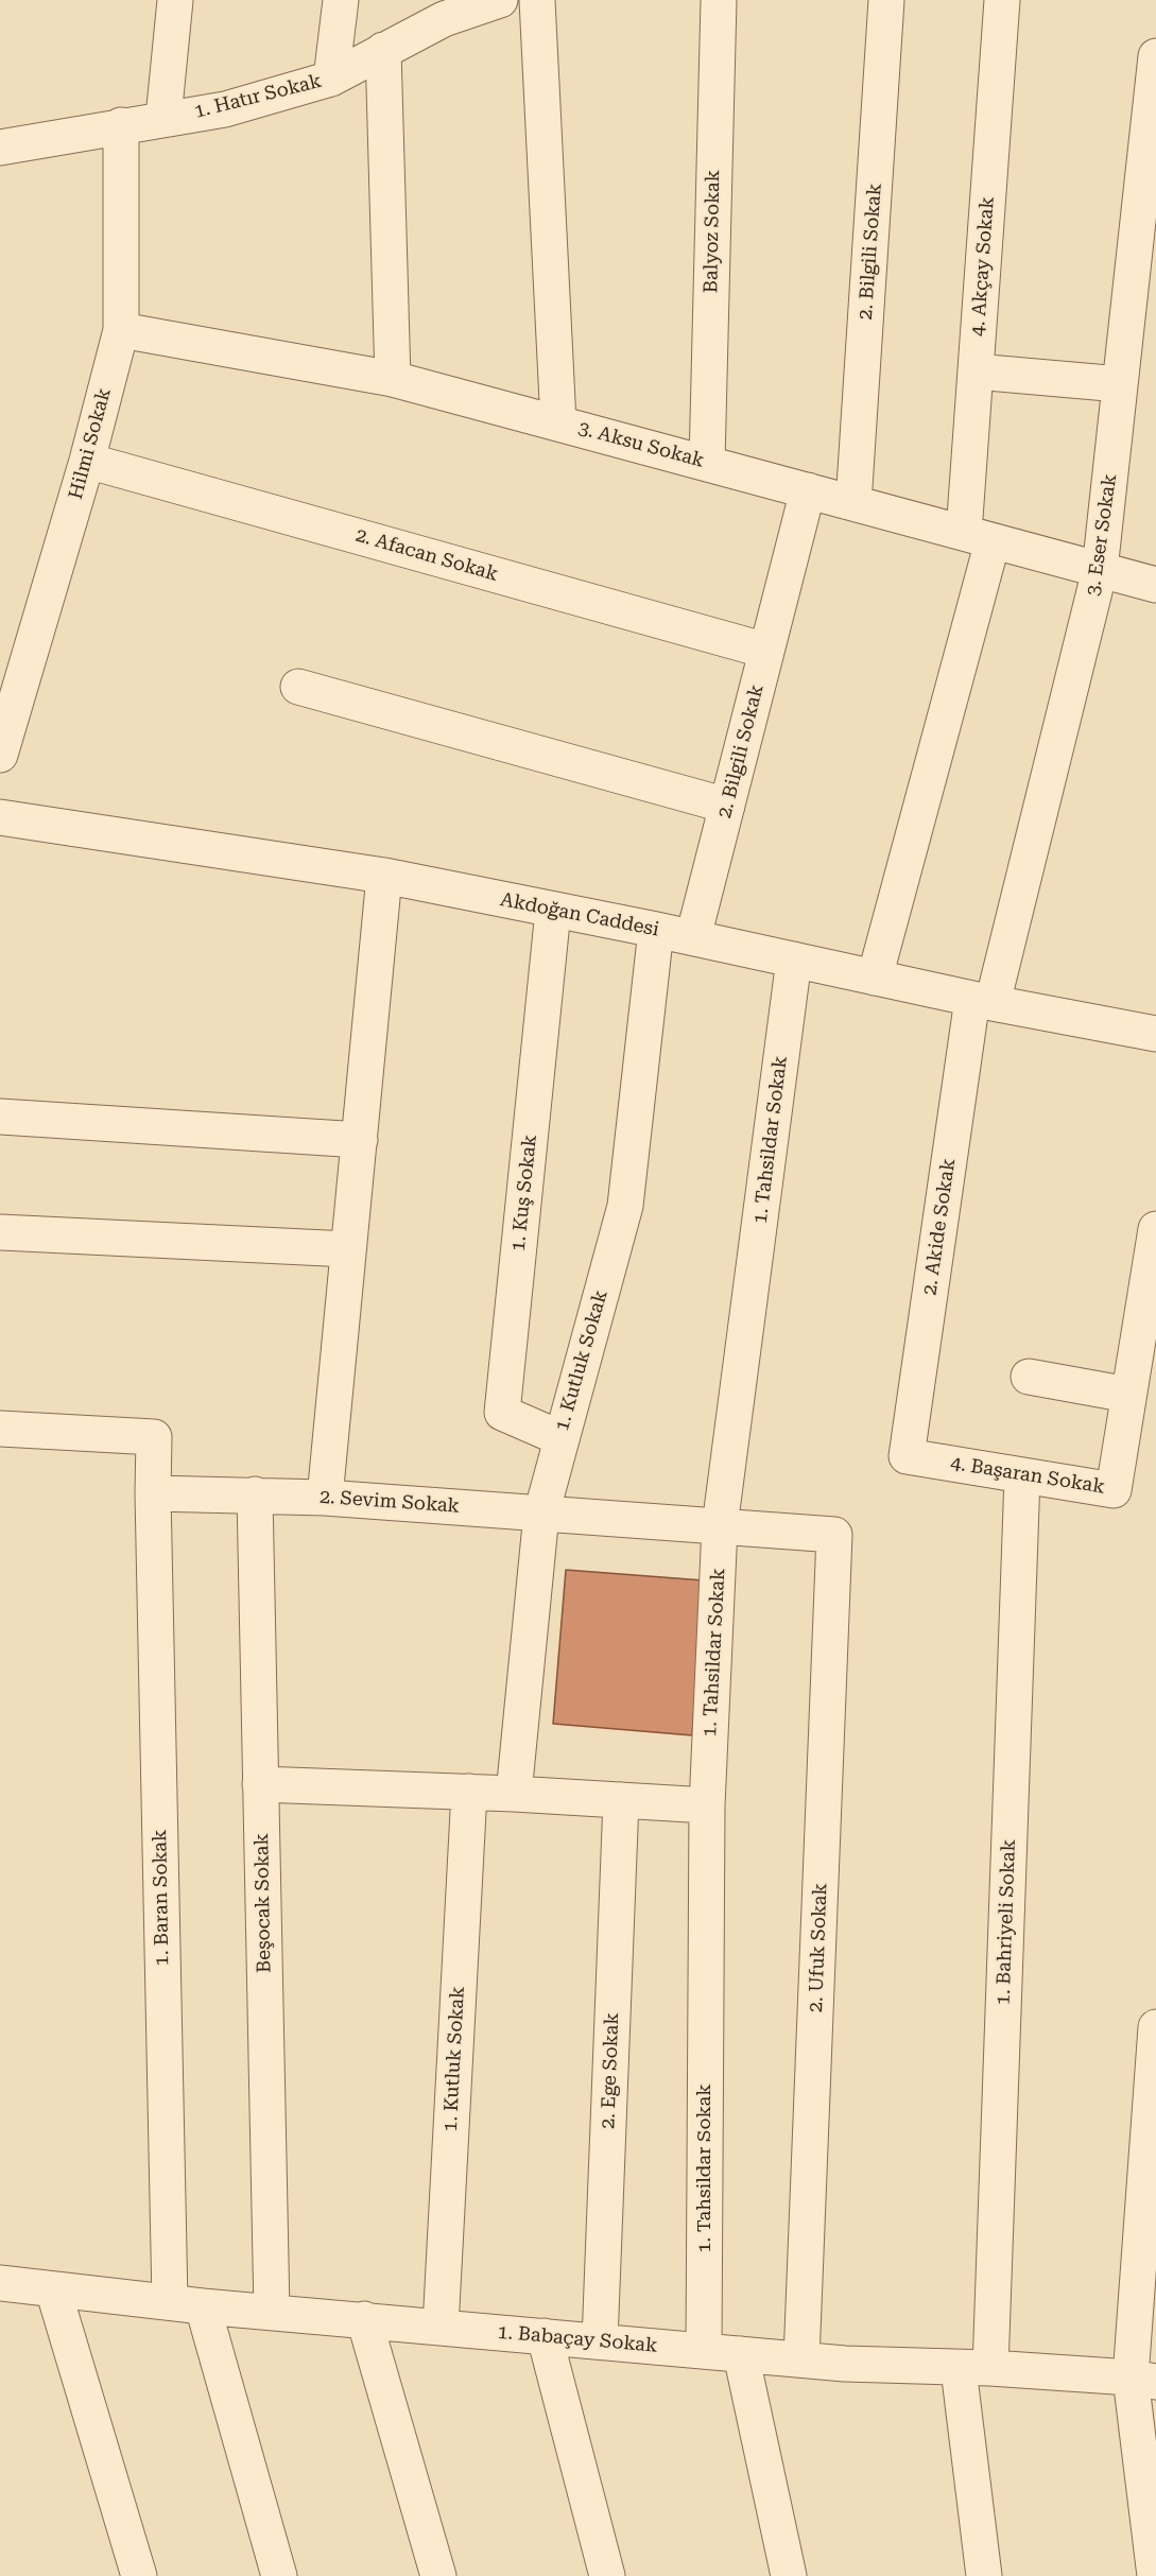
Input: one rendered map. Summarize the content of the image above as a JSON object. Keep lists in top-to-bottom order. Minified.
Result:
{"streets":{"street":["1. Hatır Sokak","Balyoz Sokak","2. Bilgili Sokak","4. Akçay Sokak","Hilmi Sokak","3. Aksu Sokak","3. Eser Sokak","2. Afacan Sokak","Akdoğan Caddesi","1. Tahsildar Sokak","1. Kuş Sokak","2. Akide Sokak","1. Kutluk Sokak","4. Başaran Sokak","2. Sevim Sokak","1. Baran Sokak","Beşocak Sokak","1. Bahriyeli Sokak","2. Ufuk Sokak","2. Ege Sokak","1. Babaçay Sokak"]},"crossings":[["1. Hatır Sokak","Hilmi Sokak"],["Balyoz Sokak","3. Aksu Sokak"],["2. Bilgili Sokak","3. Aksu Sokak"],["2. Bilgili Sokak","2. Afacan Sokak"],["2. Bilgili Sokak","Akdoğan Caddesi"],["4. Akçay Sokak","3. Aksu Sokak"],["4. Akçay Sokak","Akdoğan Caddesi"],["Hilmi Sokak","3. Aksu Sokak"],["Hilmi Sokak","2. Afacan Sokak"],["3. Aksu Sokak","3. Eser Sokak"],["3. Eser Sokak","Akdoğan Caddesi"],["3. Eser Sokak","2. Akide Sokak"],["Akdoğan Caddesi","1. Tahsildar Sokak"],["Akdoğan Caddesi","1. Kuş Sokak"],["Akdoğan Caddesi","2. Akide Sokak"],["Akdoğan Caddesi","1. Kutluk Sokak"],["1. Tahsildar Sokak","2. Sevim Sokak"],["1. Tahsildar Sokak","1. Babaçay Sokak"],["1. Kuş Sokak","1. Kutluk Sokak"],["2. Akide Sokak","4. Başaran Sokak"],["1. Kutluk Sokak","2. Sevim Sokak"],["1. Kutluk Sokak","1. Babaçay Sokak"],["4. Başaran Sokak","1. Bahriyeli Sokak"],["2. Sevim Sokak","1. Baran Sokak"],["2. Sevim Sokak","Beşocak Sokak"],["2. Sevim Sokak","2. Ufuk Sokak"],["1. Baran Sokak","1. Babaçay Sokak"],["Beşocak Sokak","1. Babaçay Sokak"],["1. Bahriyeli Sokak","1. Babaçay Sokak"],["2. Ufuk Sokak","1. Babaçay Sokak"],["2. Ege Sokak","1. Babaçay Sokak"]]}
